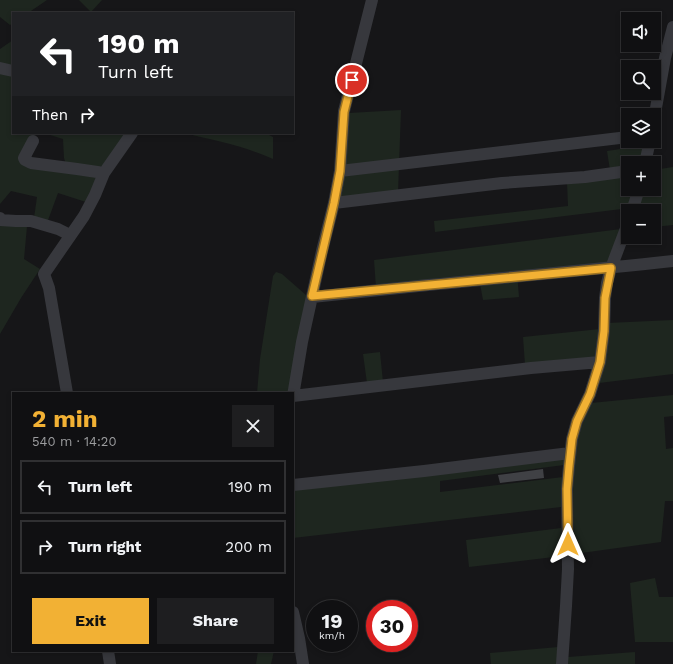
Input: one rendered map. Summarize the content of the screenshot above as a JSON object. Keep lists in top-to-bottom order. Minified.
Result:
{"page":{"map_buttons":["+","−"],"turn":["190 m","Turn left"],"then":"Then","heading":["2 min","540 m · 14:20"],"list":[{"name":"Turn left","value":"190 m"},{"name":"Turn right","value":"200 m"}],"buttons":["Exit","Share"],"speed":"19 km/h","limit":"30"}}
